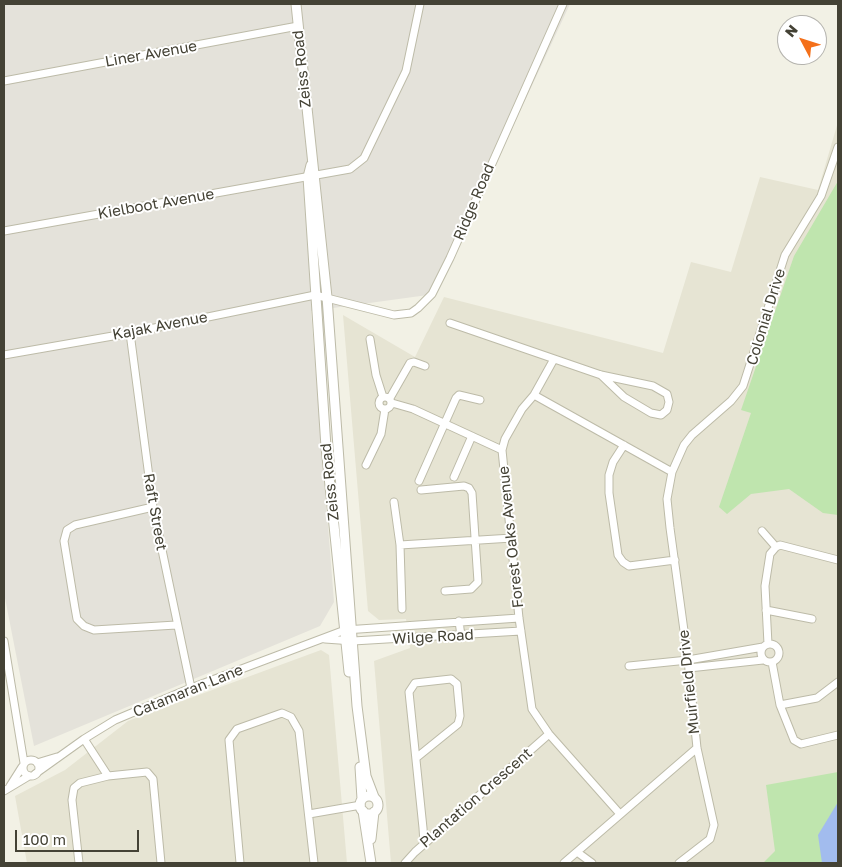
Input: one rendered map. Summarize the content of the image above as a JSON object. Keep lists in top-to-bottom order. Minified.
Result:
{"streets":{"street":["Liner Avenue","Zeiss Road","Ridge Road","Kielboot Avenue","Colonial Drive","Kajak Avenue","Raft Street","Forest Oaks Avenue","Wilge Road","Muirfield Drive","Catamaran Lane","Plantation Crescent"]},"crossings":[["Liner Avenue","Zeiss Road"],["Zeiss Road","Ridge Road"],["Zeiss Road","Kielboot Avenue"],["Zeiss Road","Kajak Avenue"],["Zeiss Road","Wilge Road"],["Zeiss Road","Catamaran Lane"],["Ridge Road","Kajak Avenue"],["Colonial Drive","Muirfield Drive"],["Kajak Avenue","Raft Street"],["Raft Street","Catamaran Lane"],["Forest Oaks Avenue","Wilge Road"],["Forest Oaks Avenue","Muirfield Drive"],["Forest Oaks Avenue","Plantation Crescent"],["Wilge Road","Catamaran Lane"]],"scale_bar":"100 m","north":"top left"}
